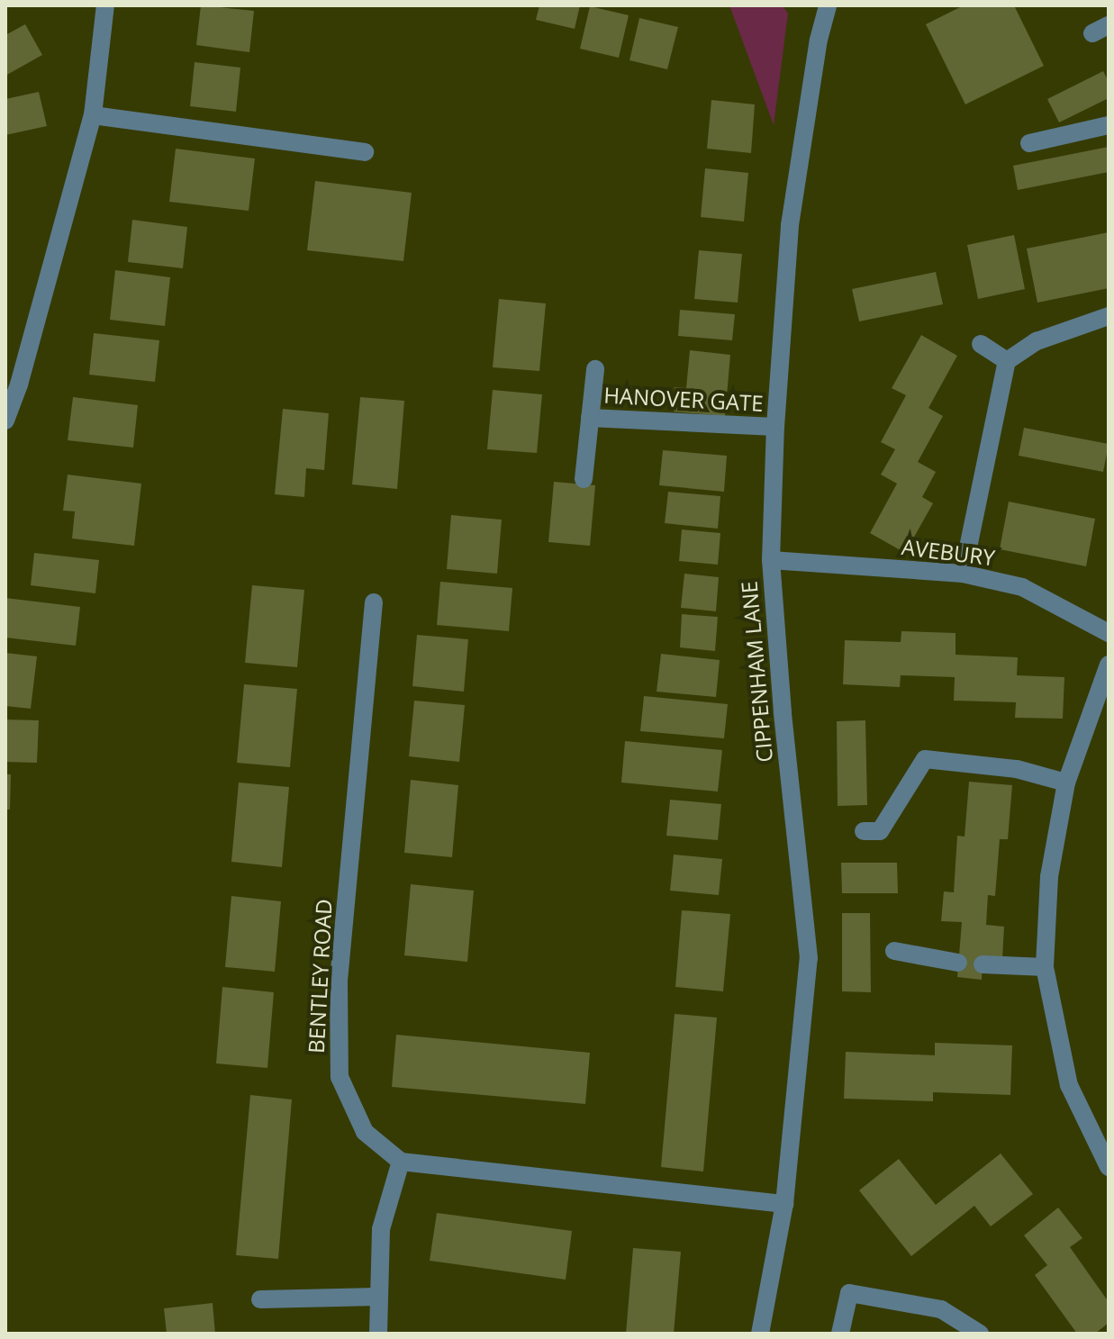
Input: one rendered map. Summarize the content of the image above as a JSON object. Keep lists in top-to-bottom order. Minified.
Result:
{"streets":{"street":["HANOVER GATE","AVEBURY","CIPPENHAM LANE","BENTLEY ROAD"]},"crossings":[["HANOVER GATE","CIPPENHAM LANE"],["AVEBURY","CIPPENHAM LANE"]]}
